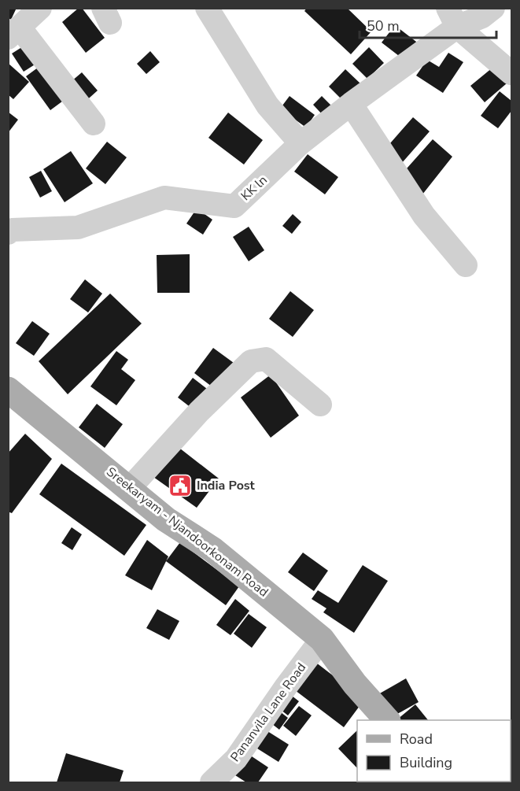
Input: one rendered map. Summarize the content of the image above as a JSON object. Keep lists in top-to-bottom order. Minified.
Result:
{"streets":{"main road":["Sreekaryam - Njandoorkonam Road"],"street":["KK ln","Pananvila Lane Road"]},"crossings":[["Sreekaryam - Njandoorkonam Road","Pananvila Lane Road"]],"places":{"public building":["India Post"]},"legend":["Road","Building"],"scale_bar":"50 m"}
